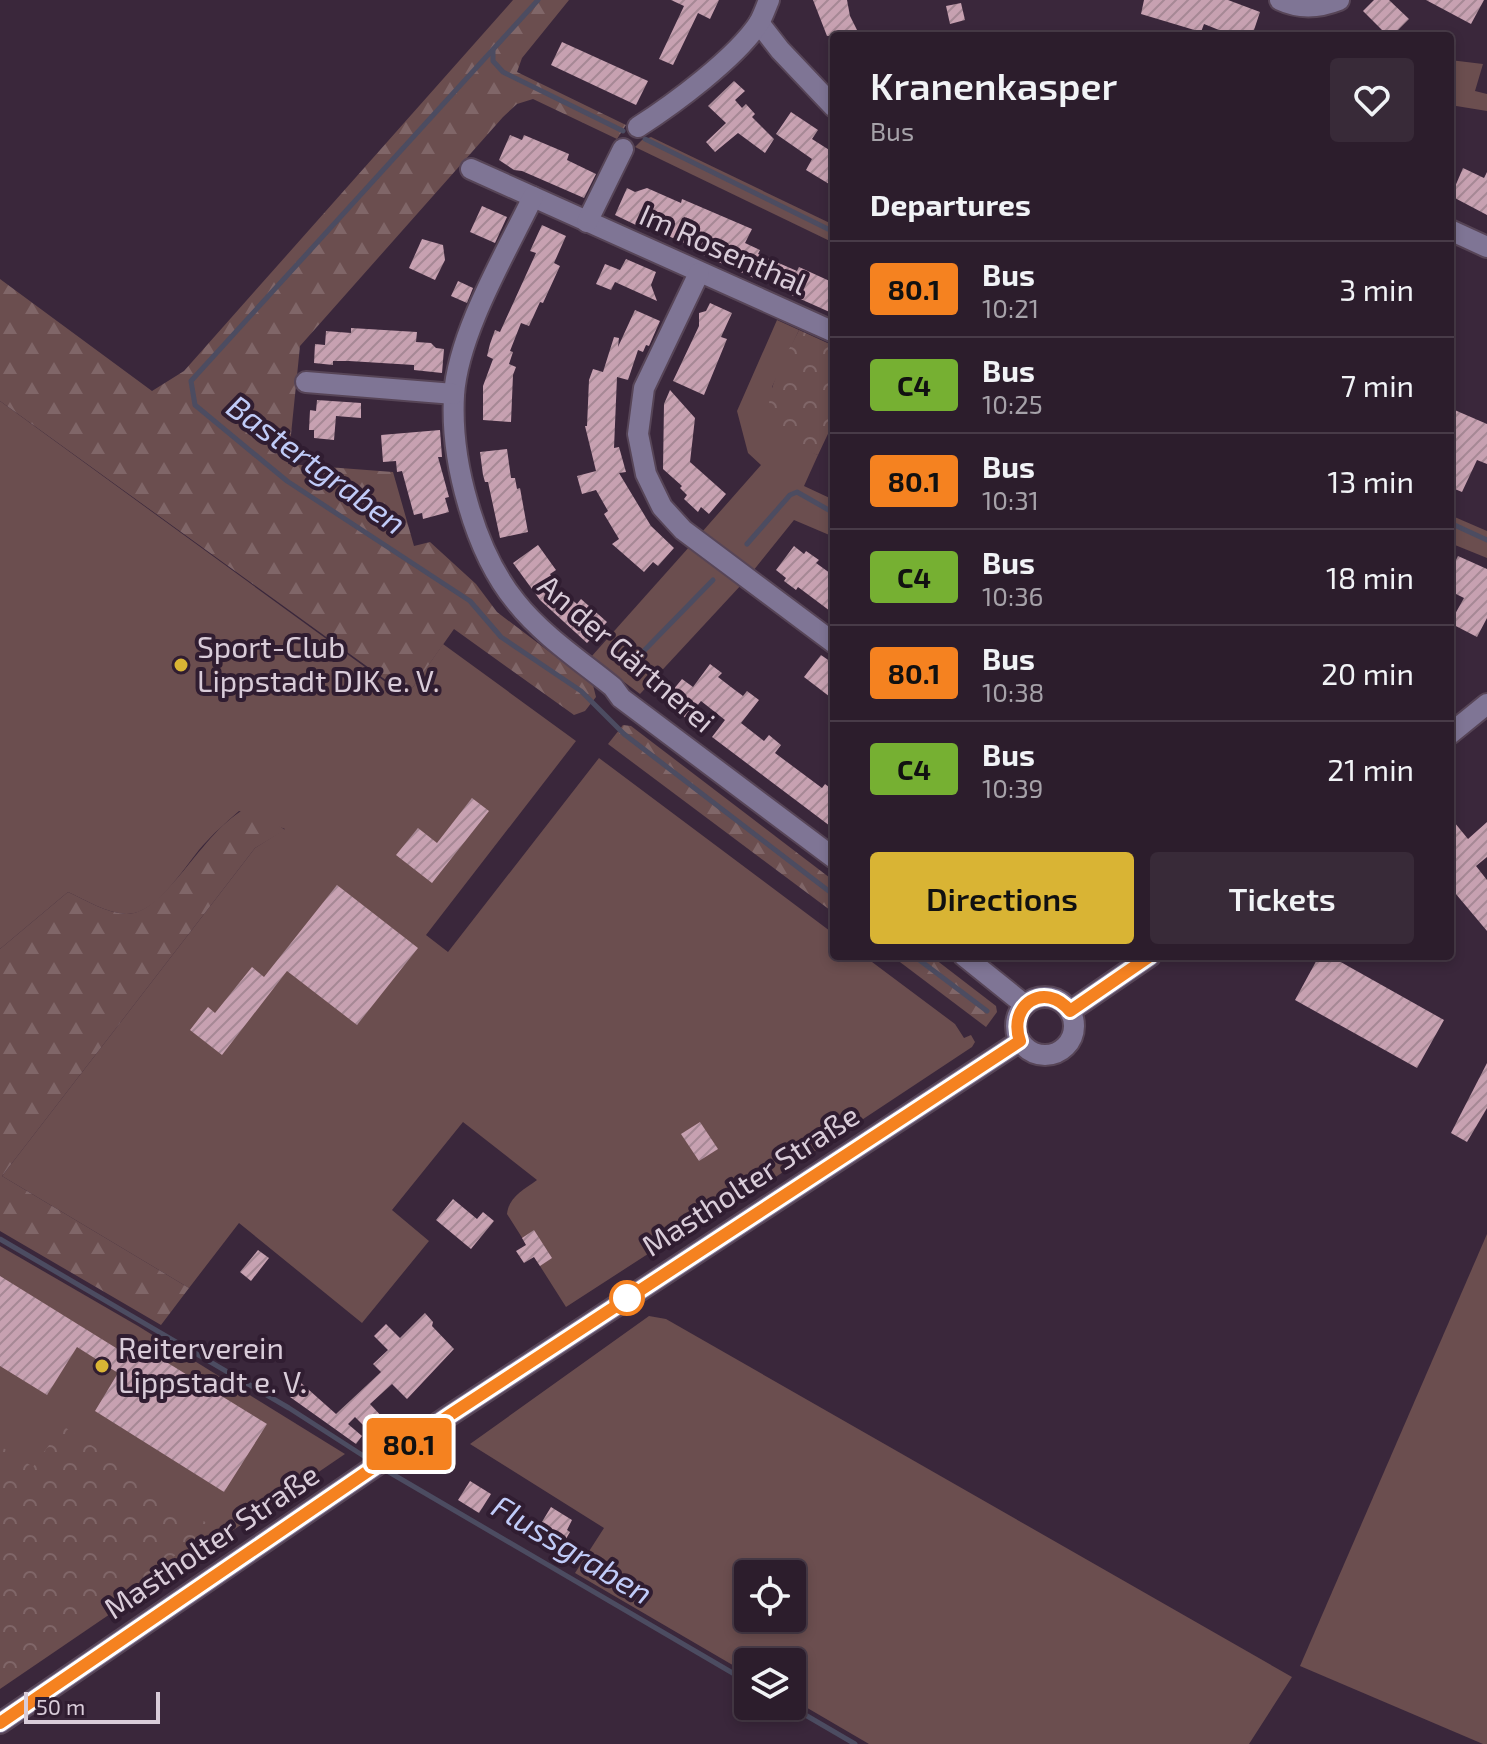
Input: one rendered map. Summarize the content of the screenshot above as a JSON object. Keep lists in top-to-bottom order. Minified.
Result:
{"streets":{"street":["Im Rosenthal","An der Gärtnerei","Mastholter Straße"]},"crossings":[["Im Rosenthal","An der Gärtnerei"]],"water":["Bastertgraben","Flussgraben"],"places":["Sport-Club Lippstadt DJK e. V.","Reiterverein Lippstadt e. V."],"lines":["bus line 80.1"],"scale_bar":"50 m","page":{"on_map":"80.1","heading":[["Kranenkasper","Bus"],"Departures"],"list":[{"mark":"80.1","name":"Bus","note":"10:21","value":"3 min"},{"mark":"C4","name":"Bus","note":"10:25","value":"7 min"},{"mark":"80.1","name":"Bus","note":"10:31","value":"13 min"},{"mark":"C4","name":"Bus","note":"10:36","value":"18 min"},{"mark":"80.1","name":"Bus","note":"10:38","value":"20 min"},{"mark":"C4","name":"Bus","note":"10:39","value":"21 min"}],"buttons":["Directions","Tickets"],"scale":"50 m"}}
